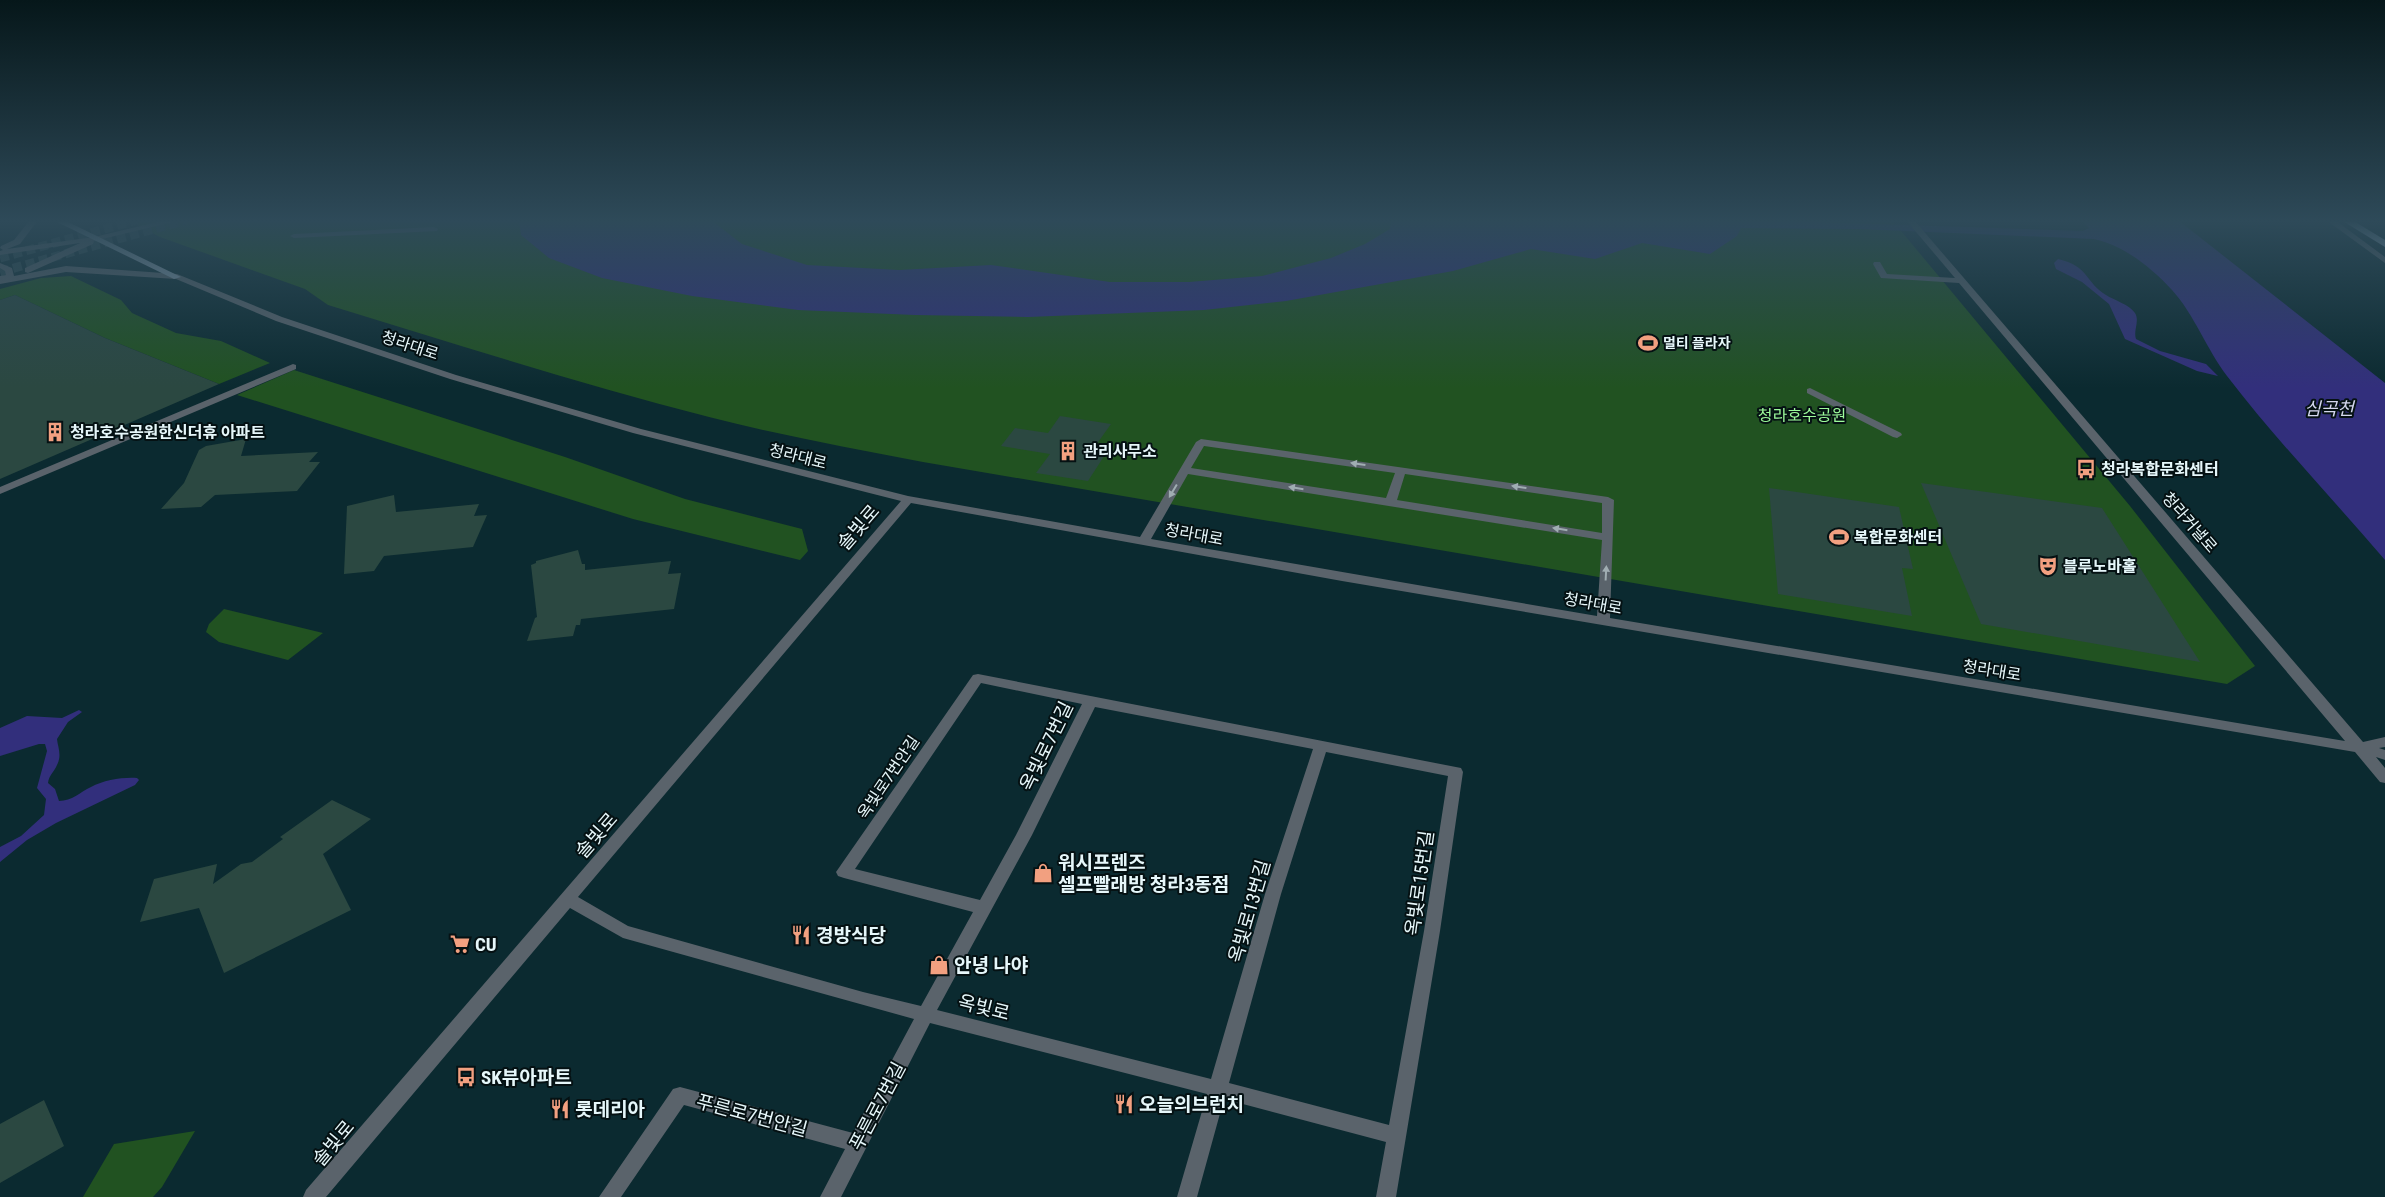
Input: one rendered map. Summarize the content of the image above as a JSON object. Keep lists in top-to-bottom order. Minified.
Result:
{"streets":{"street":["청라대로","청라커낼로","솔빛로","옥빛로7번길","옥빛로7번안길","옥빛로15번길","옥빛로13번길","옥빛로","푸른로7번길","푸른로7번안길"]},"crossings":[["청라대로","청라커낼로"],["청라대로","솔빛로"],["솔빛로","옥빛로"],["옥빛로7번길","옥빛로7번안길"],["옥빛로7번길","옥빛로15번길"],["옥빛로7번길","옥빛로13번길"],["옥빛로7번길","옥빛로"],["옥빛로7번길","푸른로7번길"],["옥빛로15번길","옥빛로13번길"],["옥빛로15번길","옥빛로"],["옥빛로13번길","옥빛로"],["옥빛로","푸른로7번길"],["푸른로7번길","푸른로7번안길"]],"water":["심곡천"],"parks":["청라호수공원"],"places":{"sports":["멀티 플라자","복합문화센터"],"building":["청라호수공원한신더휴 아파트","관리사무소"],"bus stop":["청라복합문화센터","SK뷰아파트"],"theatre":["블루노바홀"],"shop":["워시프렌즈 셀프빨래방 청라3동점","안녕 나야"],"restaurant":["경방식당","오늘의브런치","롯데리아"],"supermarket":["CU"]}}
